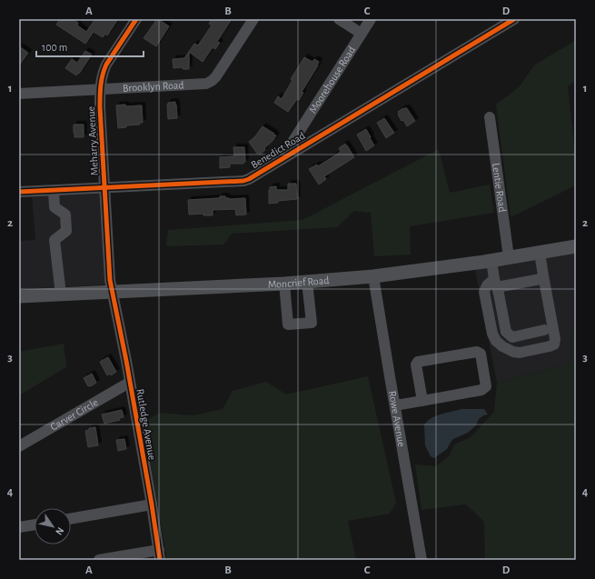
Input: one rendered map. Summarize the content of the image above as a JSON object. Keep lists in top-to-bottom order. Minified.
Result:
{"streets":{"main road":["Moncrief Road"],"street":["Moorehouse Road","Brooklyn Road","Meharry Avenue","Benedict Road","Lentie Road","Carver Circle","Rowe Avenue","Rutledge Avenue"]},"crossings":[["Moorehouse Road","Benedict Road"],["Brooklyn Road","Meharry Avenue"],["Meharry Avenue","Benedict Road"],["Meharry Avenue","Moncrief Road"],["Meharry Avenue","Rutledge Avenue"],["Lentie Road","Moncrief Road"],["Moncrief Road","Rowe Avenue"],["Moncrief Road","Rutledge Avenue"],["Carver Circle","Rutledge Avenue"]],"scale_bar":"100 m","north":"bottom right","grid":{"columns":["A","B","C","D"],"rows":["1","2","3","4"]}}
